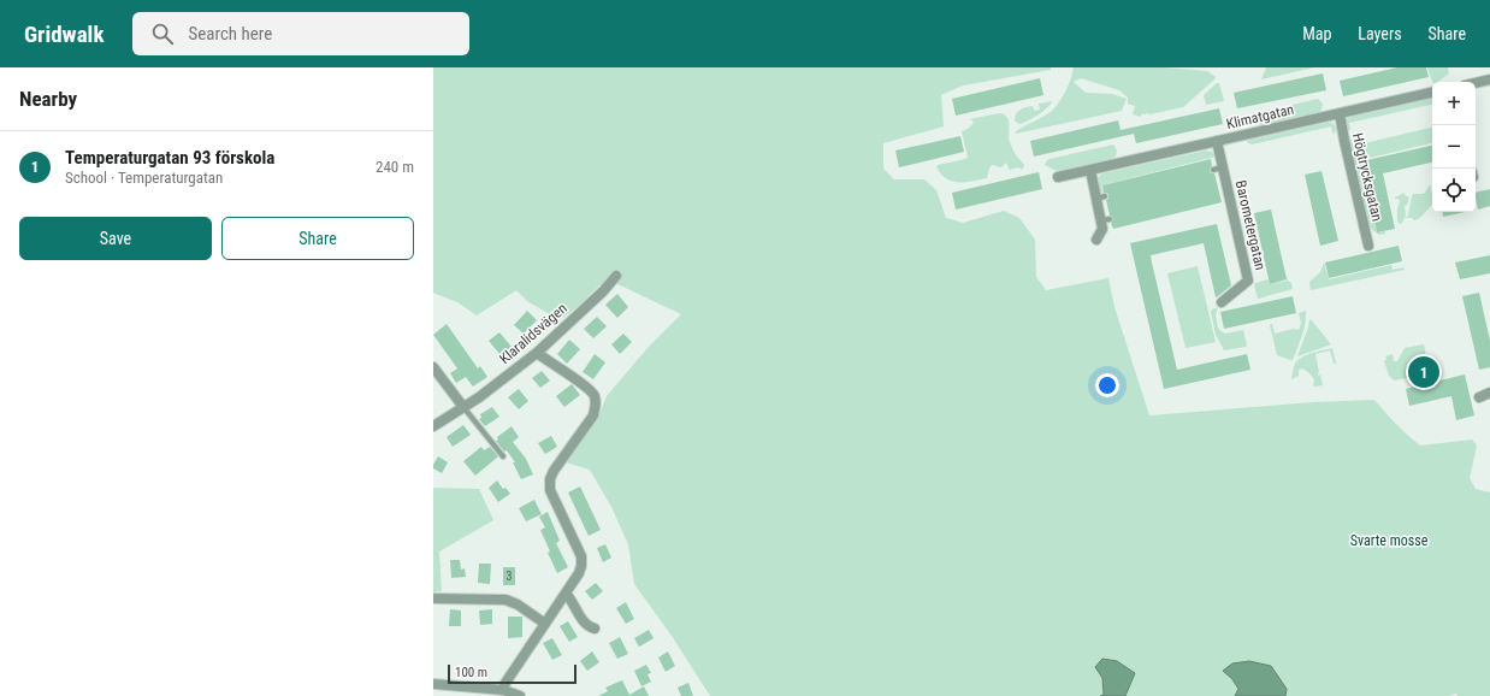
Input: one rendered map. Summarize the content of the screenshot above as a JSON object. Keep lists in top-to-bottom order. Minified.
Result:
{"streets":{"street":["Klimatgatan","Högtrycksgatan","Barometergatan","Klaralidsvägen"]},"crossings":[["Klimatgatan","Högtrycksgatan"],["Klimatgatan","Barometergatan"]],"parks":["Svarte mosse"],"house_numbers":["3"],"scale_bar":"100 m","page":{"header":"Gridwalk","search":"Search here","nav":["Map","Layers","Share"],"heading":"Nearby","map_buttons":["+","−"],"list":[{"mark":"1","name":"Temperaturgatan 93 förskola","note":"School · Temperaturgatan","value":"240 m"}],"buttons":["Save","Share"],"pins":"1","scale":"100 m"}}
